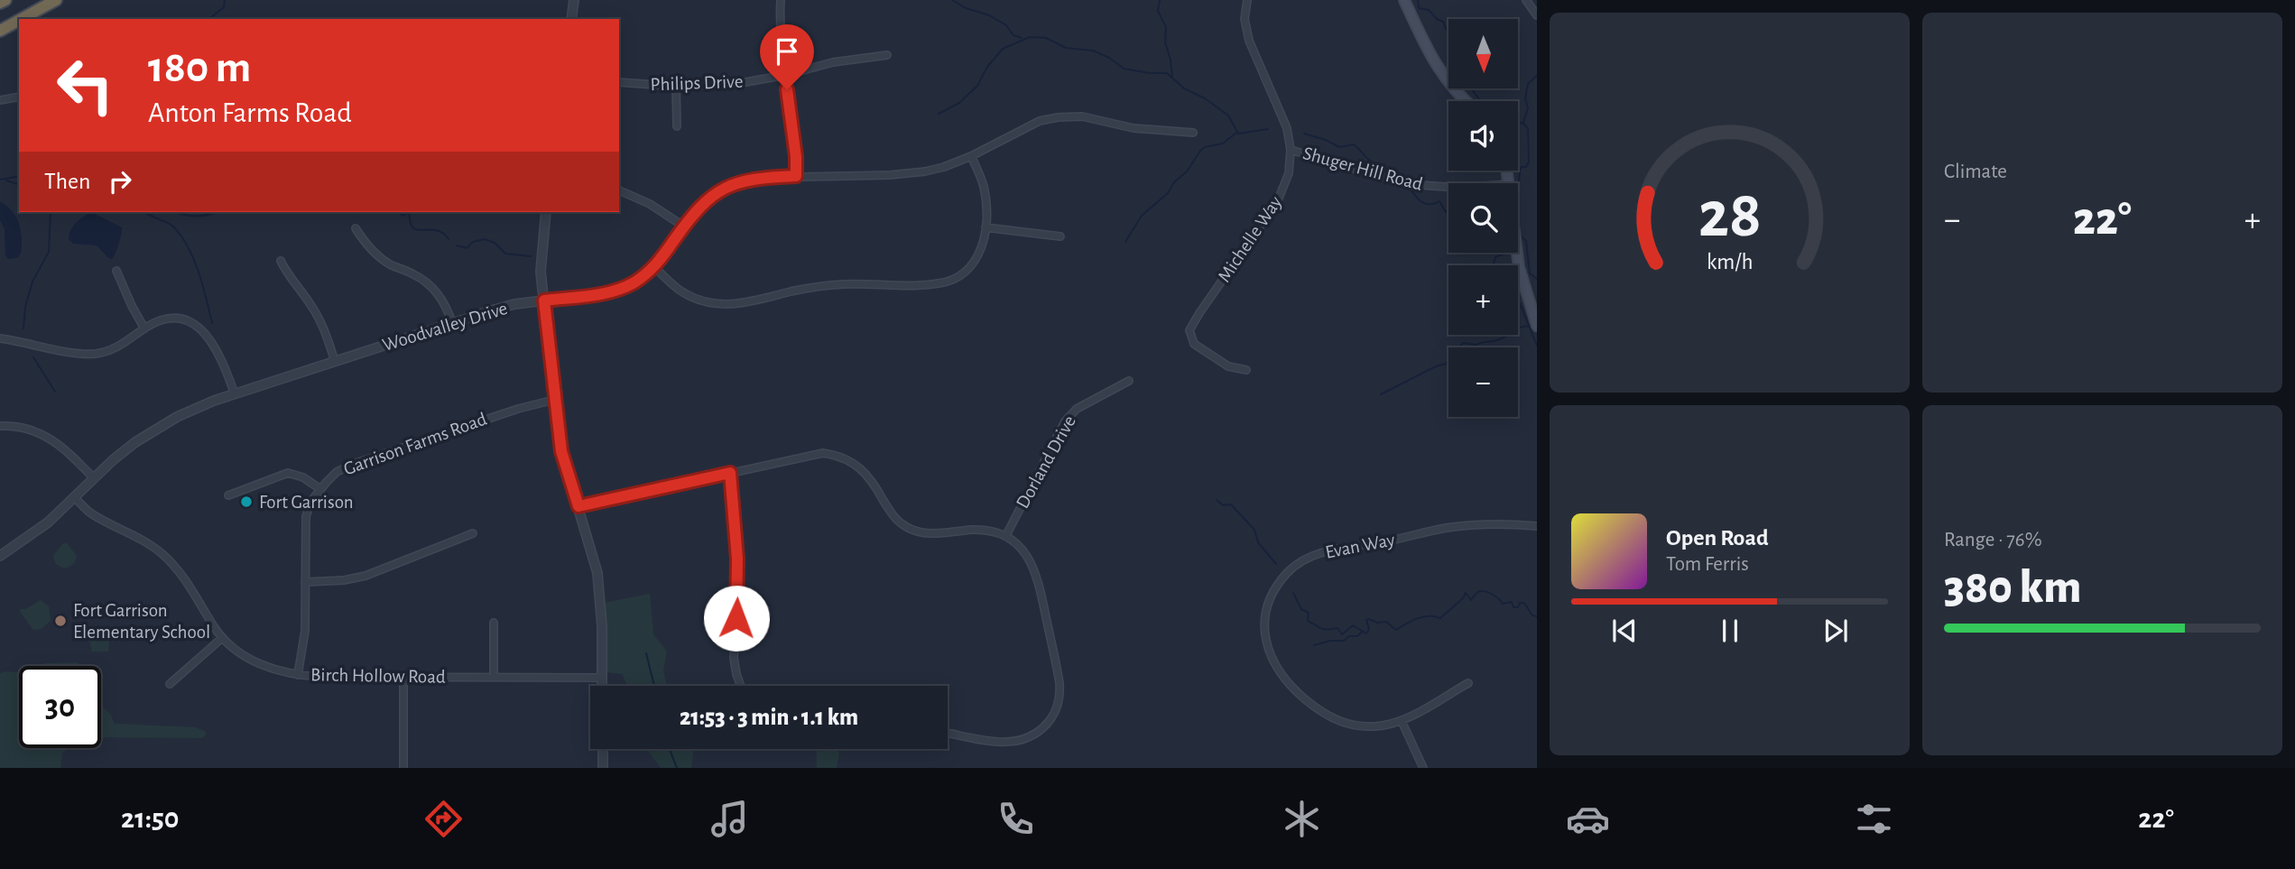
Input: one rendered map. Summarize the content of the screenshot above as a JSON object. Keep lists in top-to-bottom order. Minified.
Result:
{"streets":{"street":["Philips Drive","Shuger Hill Road","Michelle Way","Woodvalley Drive","Garrison Farms Road","Dorland Drive","Evan Way","Birch Hollow Road"]},"crossings":[["Shuger Hill Road","Michelle Way"],["Woodvalley Drive","Birch Hollow Road"],["Garrison Farms Road","Birch Hollow Road"]],"places":["Fort Garrison","Fort Garrison Elementary School"],"north":"bottom","page":{"tile":["Climate",["Range · 76%","380 km"]],"map_buttons":["+","−"],"turn":["180 m","Anton Farms Road"],"then":"Then","heat":["−","22°","+"],"song":["Open Road","Tom Ferris"],"limit":"30","trip":"21:53 · 3 min · 1.1 km","tabs":["21:50","22°"],"gauge":["28","km/h"]}}
